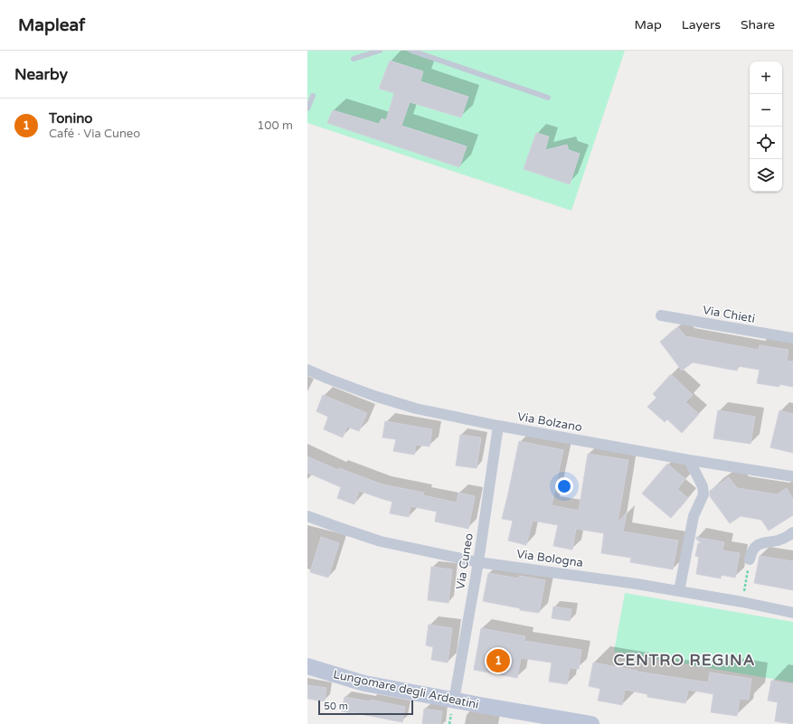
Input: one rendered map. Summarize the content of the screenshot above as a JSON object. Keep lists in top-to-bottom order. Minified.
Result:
{"streets":{"main road":["Lungomare degli Ardeatini"],"street":["Via Chieti","Via Bolzano","Via Bologna","Via Cuneo"]},"crossings":[["Via Bolzano","Via Cuneo"],["Via Bologna","Via Cuneo"],["Via Cuneo","Lungomare degli Ardeatini"]],"districts":["CENTRO REGINA"],"scale_bar":"50 m","page":{"header":"Mapleaf","nav":["Map","Layers","Share"],"heading":"Nearby","map_buttons":["+","−"],"list":[{"mark":"1","name":"Tonino","note":"Café · Via Cuneo","value":"100 m"}],"pins":"1","scale":"50 m"}}
